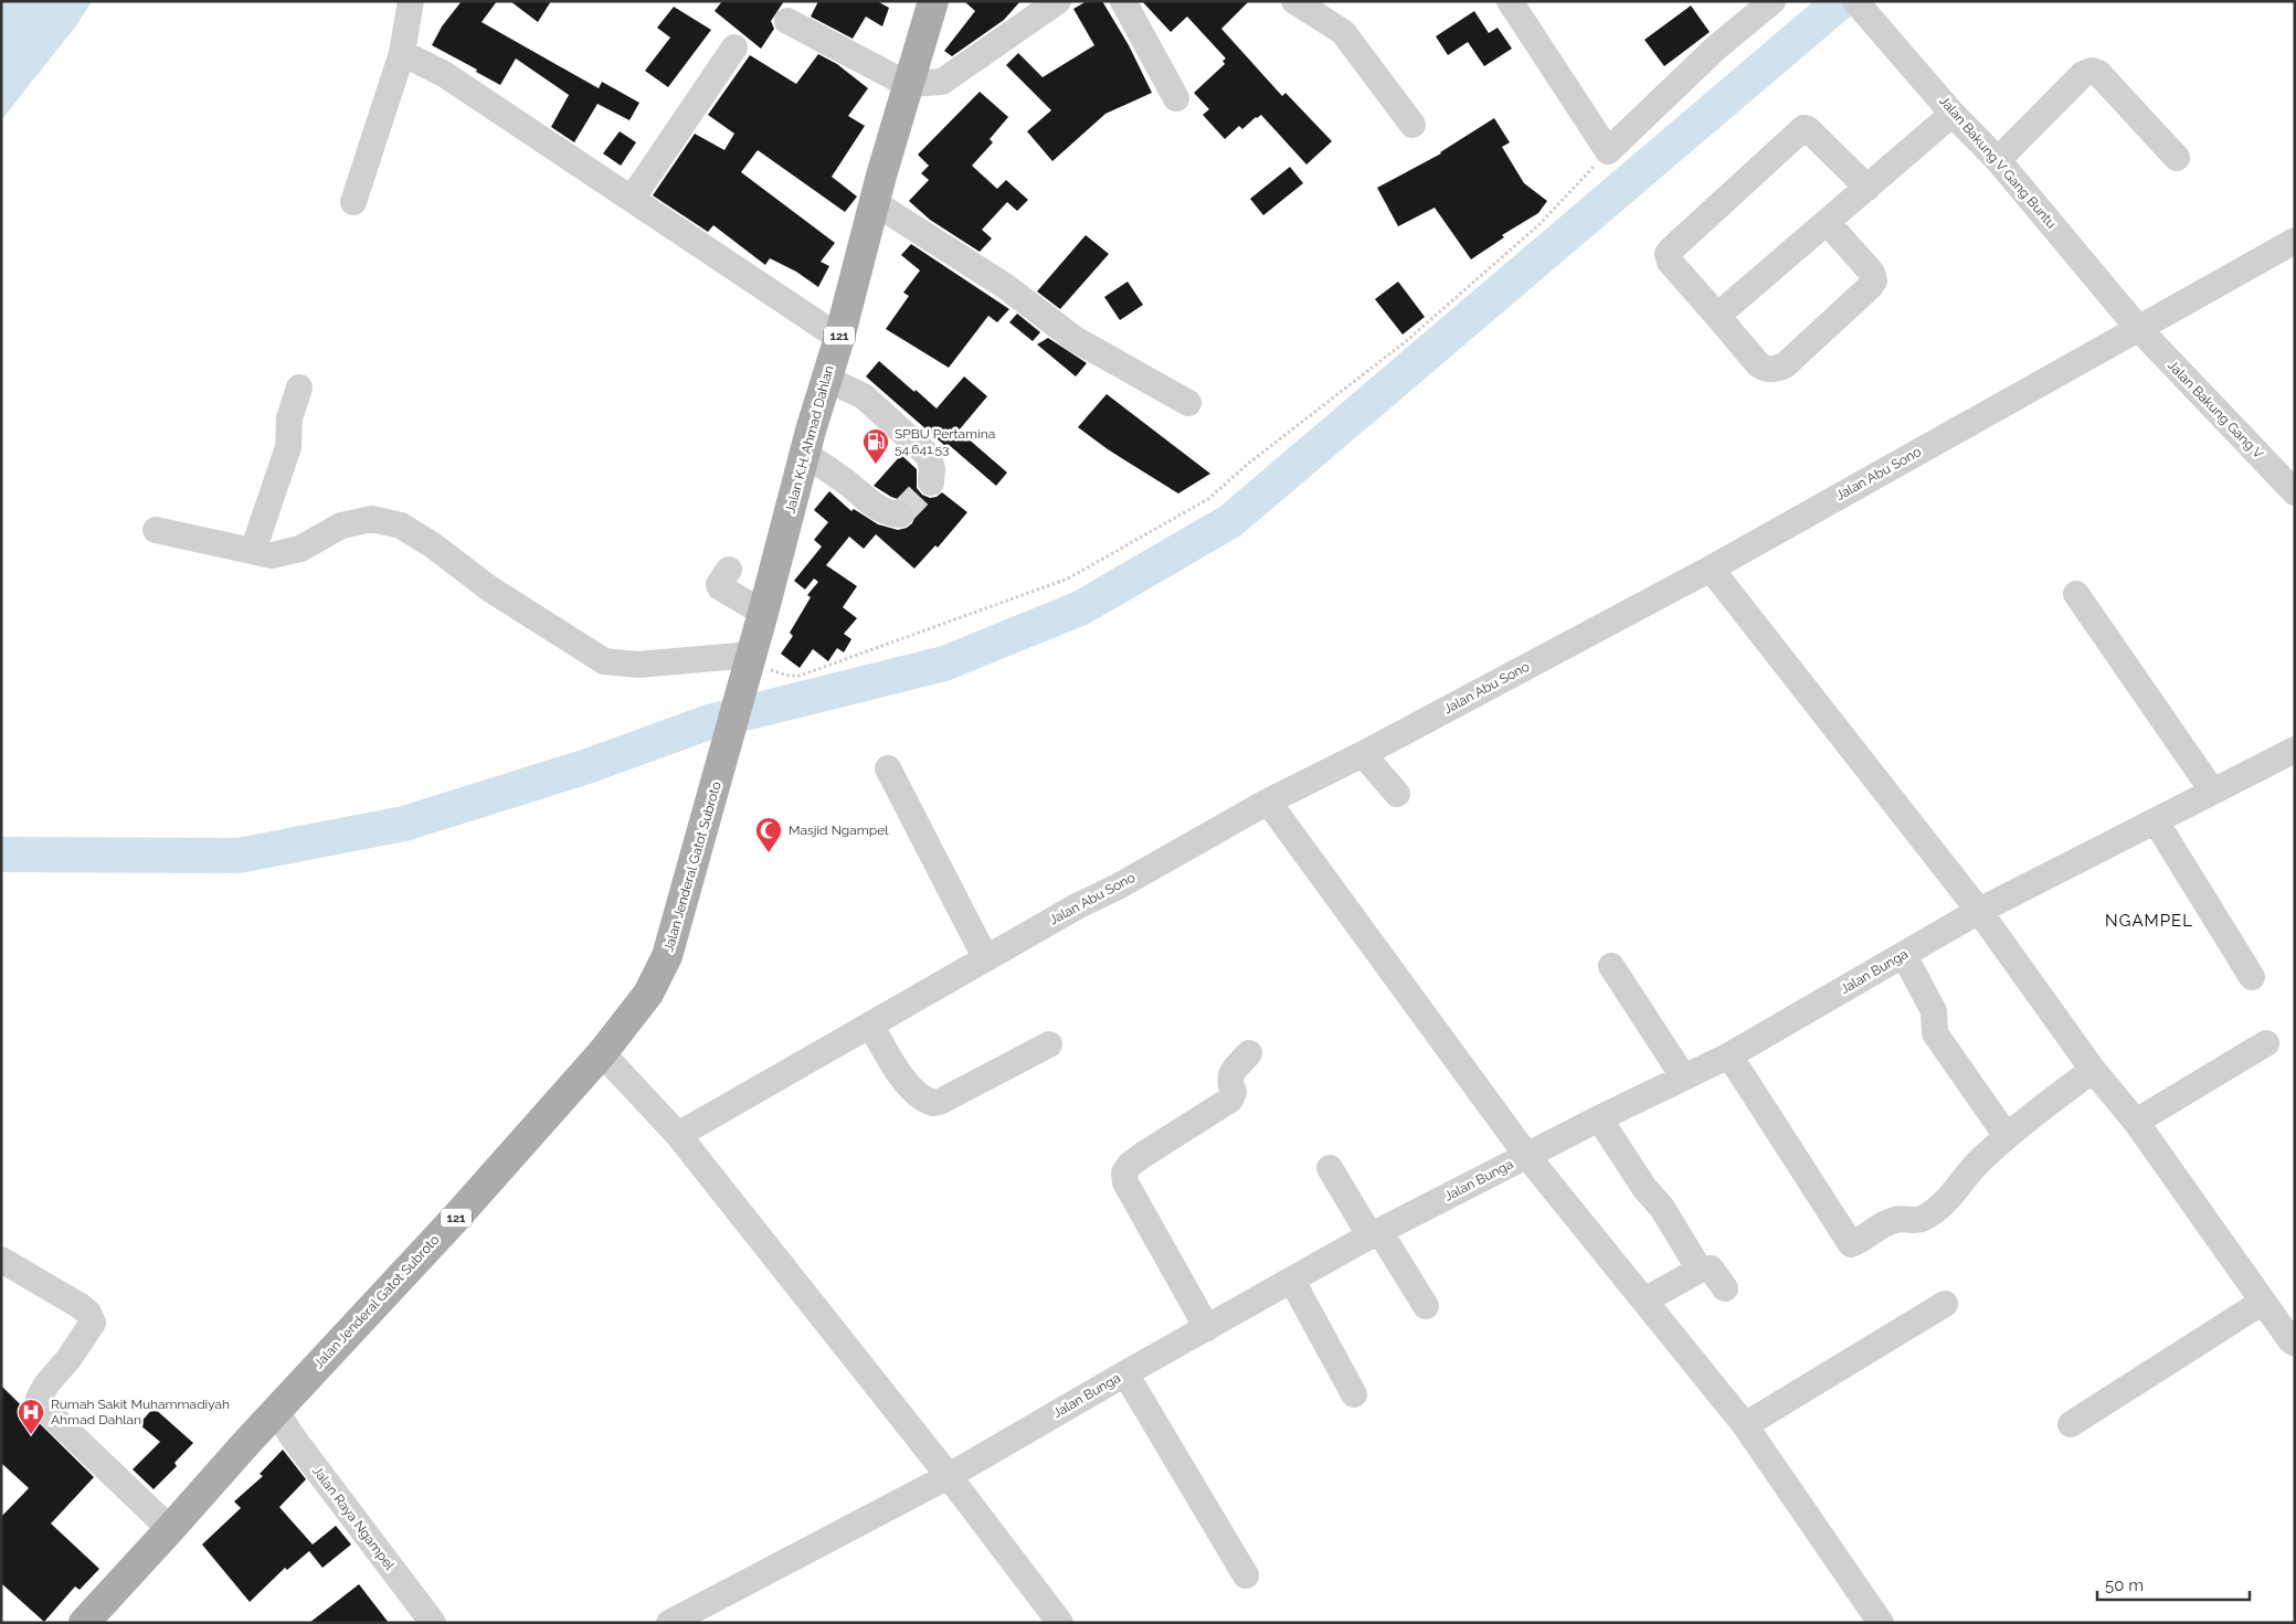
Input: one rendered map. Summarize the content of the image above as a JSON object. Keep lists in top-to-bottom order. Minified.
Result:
{"streets":{"main road":["121","Jalan K.H. Ahmad Dahlan","Jalan Jenderal Gatot Subroto"],"street":["Jalan Bakung V Gang Buntu","Jalan Bakung Gang V","Jalan Abu Sono","Jalan Bunga","Jalan Raya Ngampel"]},"crossings":[["Jalan Bakung V Gang Buntu","Jalan Bakung Gang V"],["Jalan Bakung V Gang Buntu","Jalan Abu Sono"],["Jalan Bakung Gang V","Jalan Abu Sono"],["Jalan K.H. Ahmad Dahlan","Jalan Jenderal Gatot Subroto"],["Jalan Jenderal Gatot Subroto","Jalan Raya Ngampel"]],"districts":["NGAMPEL"],"places":{"fuel station":["SPBU Pertamina 54.641.53"],"mosque":["Masjid Ngampel"],"hospital":["Rumah Sakit Muhammadiyah Ahmad Dahlan"]},"scale_bar":"50 m"}
